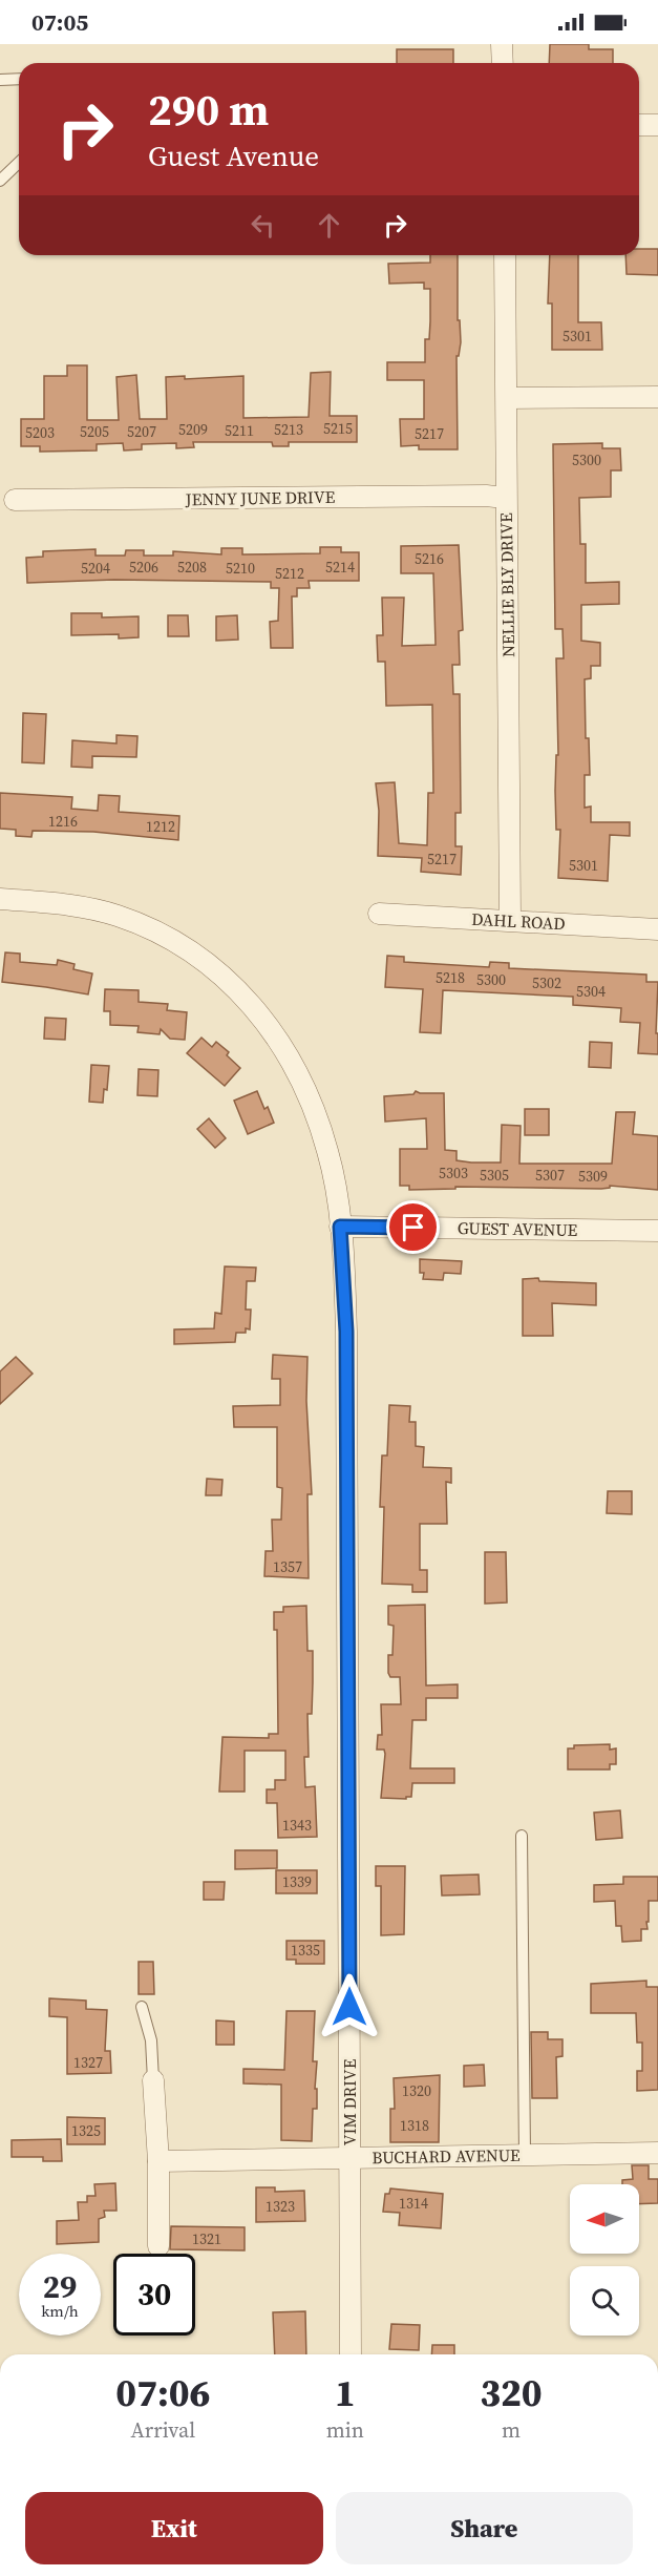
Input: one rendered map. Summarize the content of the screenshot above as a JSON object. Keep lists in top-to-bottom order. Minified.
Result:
{"streets":{"street":["JENNY JUNE DRIVE","NELLIE BLY DRIVE","DAHL ROAD","GUEST AVENUE","VIM DRIVE","BUCHARD AVENUE"]},"crossings":[["JENNY JUNE DRIVE","NELLIE BLY DRIVE"],["NELLIE BLY DRIVE","DAHL ROAD"],["GUEST AVENUE","VIM DRIVE"],["VIM DRIVE","BUCHARD AVENUE"]],"house_numbers":["5301","5215","5209","5213","5211","5205","5207","5203","5217","5300","5216","5206","5208","5214","5204","5210","5212","1216","1212","5217","5301","5218","5300","5302","5304","5303","5305","5307","5309","1357","1343","1339","1335","1327","1320","1318","1325","1314","1323","1321"],"north":"left","page":{"status":"07:05","turn":["290 m","Guest Avenue"],"speed":"29 km/h","limit":"30","eta":["07:06","Arrival","1","min","320","m"],"buttons":["Exit","Share"]}}
